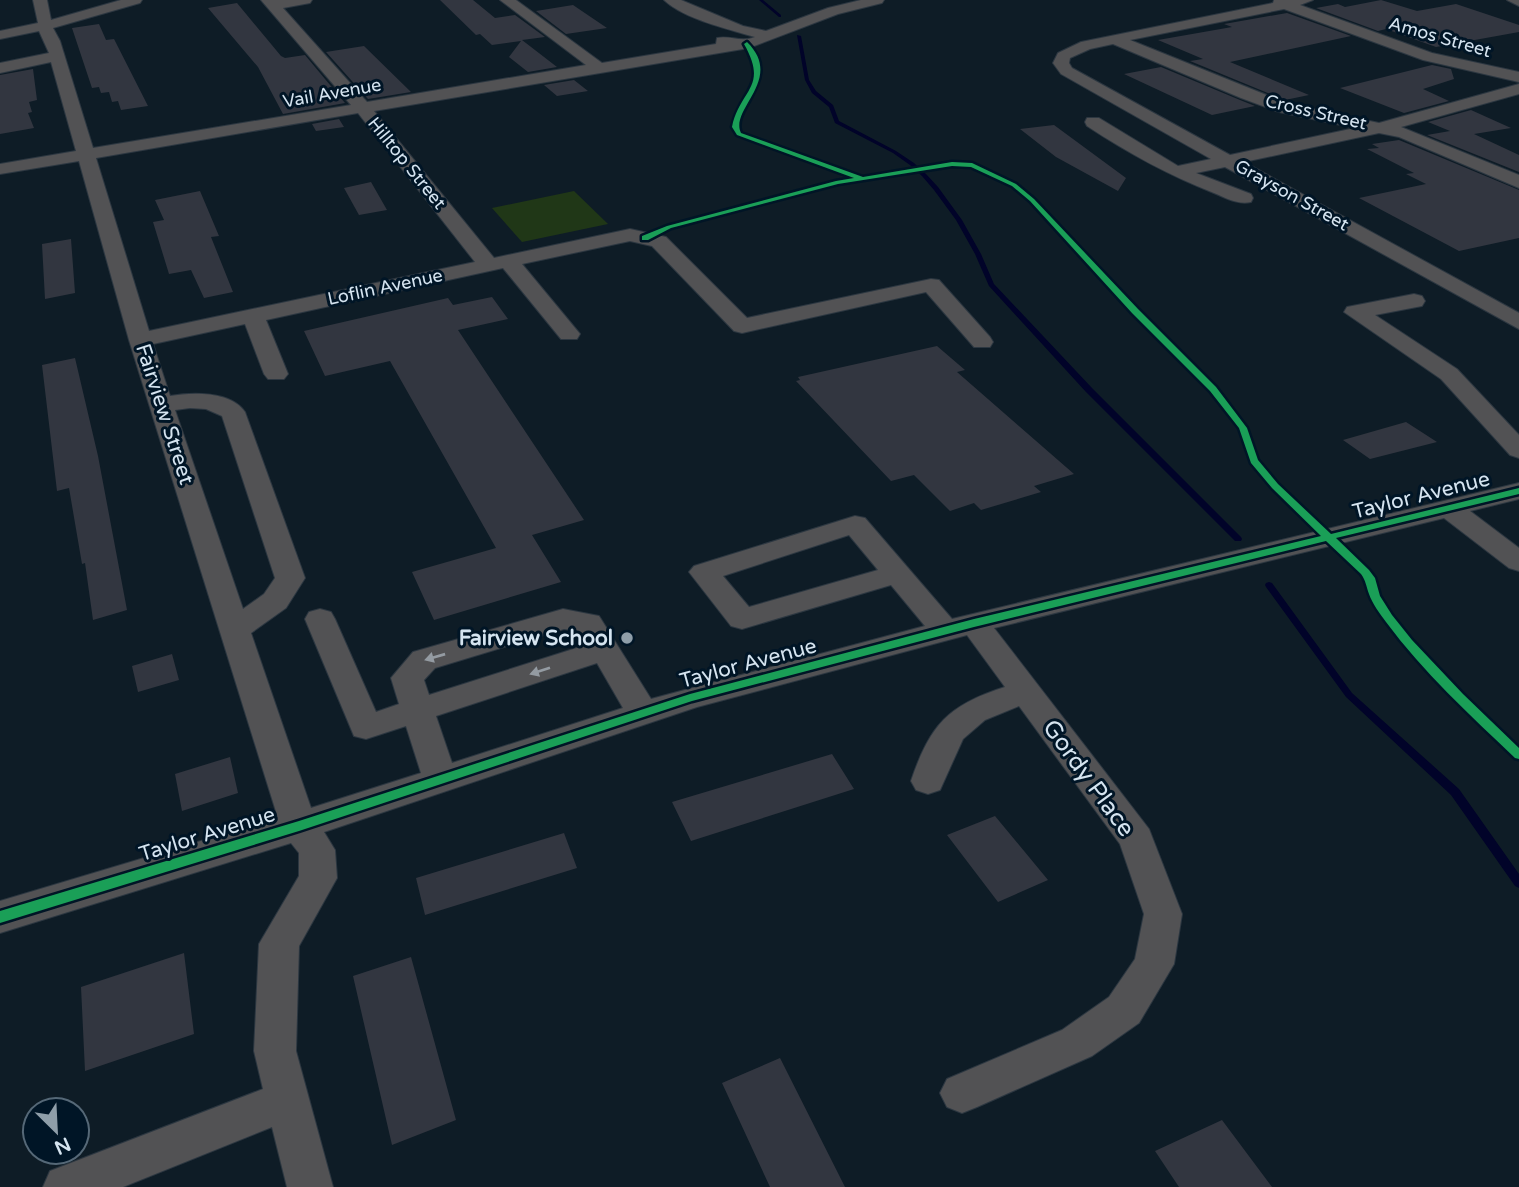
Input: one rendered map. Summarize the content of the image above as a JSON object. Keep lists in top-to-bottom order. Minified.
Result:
{"streets":{"street":["Amos Street","Vail Avenue","Cross Street","Hilltop Street","Grayson Street","Loflin Avenue","Fairview Street","Taylor Avenue","Gordy Place"]},"crossings":[["Vail Avenue","Hilltop Street"],["Vail Avenue","Fairview Street"],["Hilltop Street","Loflin Avenue"],["Loflin Avenue","Fairview Street"],["Fairview Street","Taylor Avenue"],["Taylor Avenue","Gordy Place"]],"places":["Fairview School"],"north":"bottom right"}
